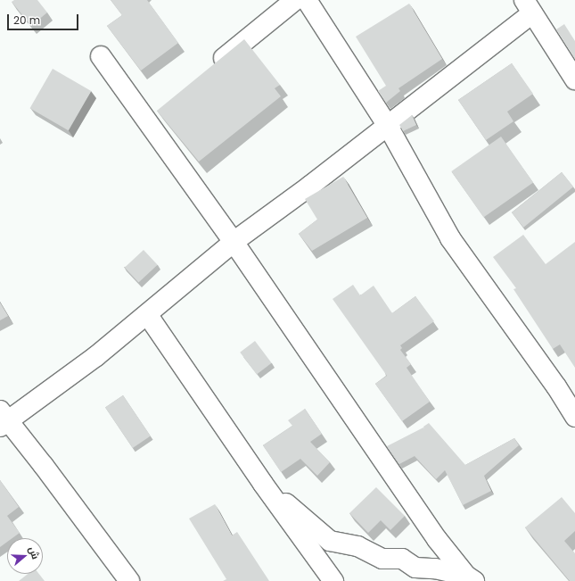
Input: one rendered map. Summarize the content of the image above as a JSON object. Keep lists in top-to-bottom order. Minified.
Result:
{"scale_bar":"20 m","north":"right"}
